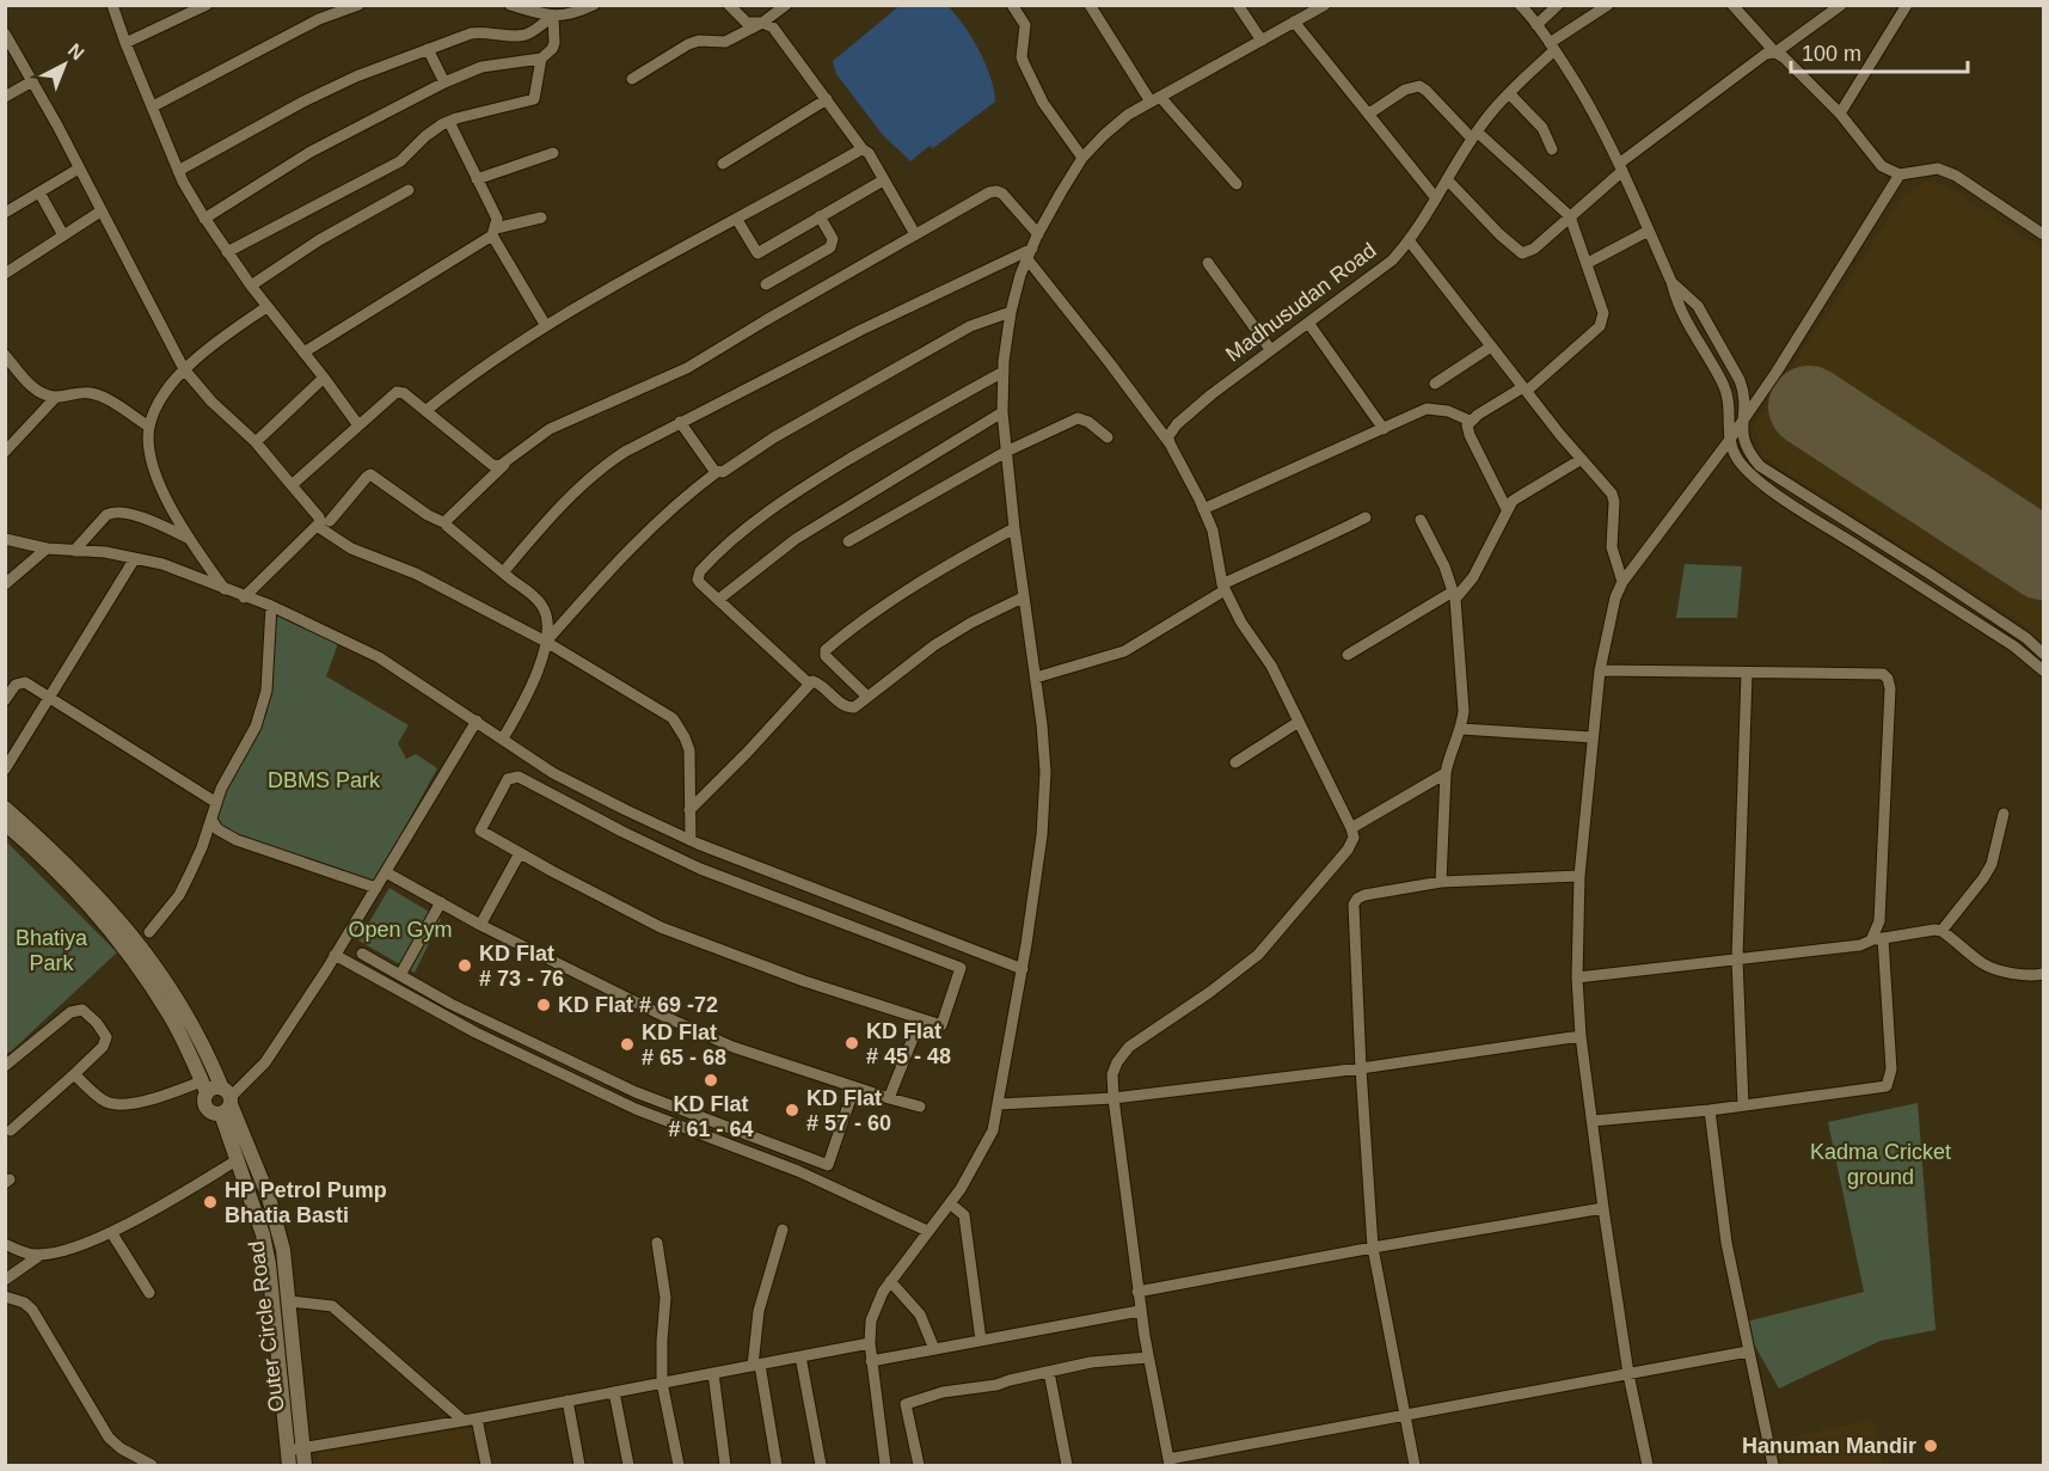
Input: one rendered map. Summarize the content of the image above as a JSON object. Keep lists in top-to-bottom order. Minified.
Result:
{"streets":{"main road":["Outer Circle Road"],"street":["Madhusudan Road"]},"parks":["DBMS Park","Open Gym","Bhatiya Park","Kadma Cricket ground"],"places":["KD Flat # 73 - 76","KD Flat # 69 -72","KD Flat # 45 - 48","KD Flat # 65 - 68","KD Flat # 61 - 64","KD Flat # 57 - 60","HP Petrol Pump Bhatia Basti","Hanuman Mandir"],"scale_bar":"100 m","north":"top right"}
